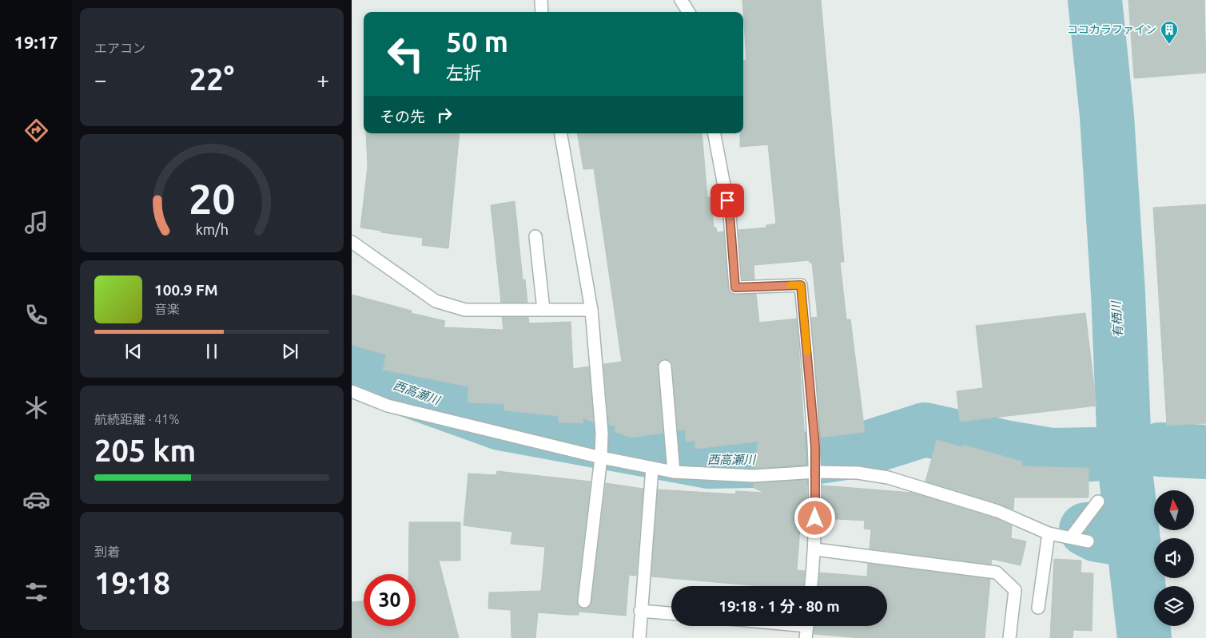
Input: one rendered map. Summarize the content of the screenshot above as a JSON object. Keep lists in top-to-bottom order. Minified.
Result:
{"water":["有栖川","西高瀬川"],"places":{"building":["ココカラファイン"]},"north":"top","page":{"tabs":"19:17","tile":["エアコン",["航続距離 · 41%","205 km"],["到着","19:18"]],"turn":["50 m","左折"],"heat":["−","22°","+"],"then":"その先","song":["100.9 FM","音楽"],"limit":"30","trip":"19:18 · 1 分 · 80 m","gauge":["20","km/h"]}}
